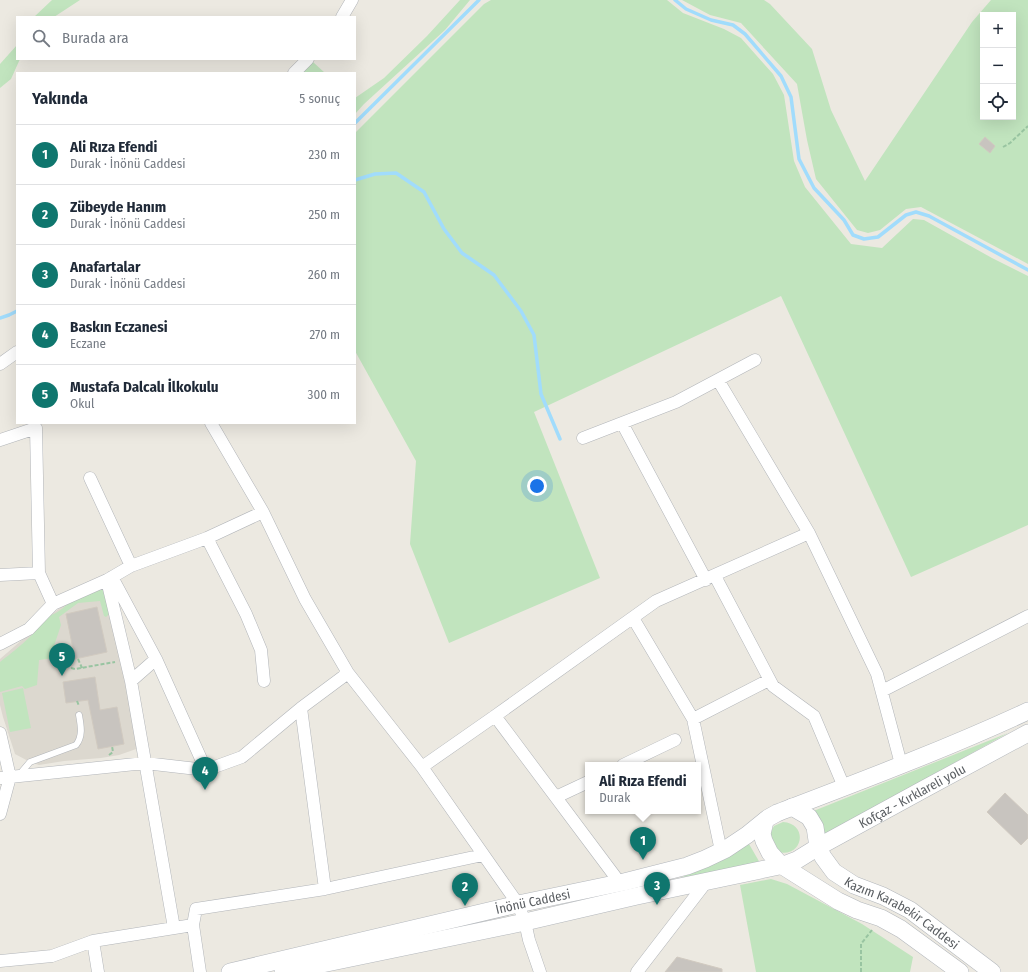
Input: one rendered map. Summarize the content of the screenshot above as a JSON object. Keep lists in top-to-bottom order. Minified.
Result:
{"streets":{"main road":["Kofçaz - Kırklareli yolu","İnönü Caddesi","Kazım Karabekir Caddesi"]},"crossings":[["Kofçaz - Kırklareli yolu","İnönü Caddesi"],["Kofçaz - Kırklareli yolu","Kazım Karabekir Caddesi"],["İnönü Caddesi","Kazım Karabekir Caddesi"]],"page":{"map_buttons":["+","−"],"search":"Burada ara","heading":["Yakında","5 sonuç"],"list":[{"mark":"1","name":"Ali Rıza Efendi","note":"Durak · İnönü Caddesi","value":"230 m"},{"mark":"2","name":"Zübeyde Hanım","note":"Durak · İnönü Caddesi","value":"250 m"},{"mark":"3","name":"Anafartalar","note":"Durak · İnönü Caddesi","value":"260 m"},{"mark":"4","name":"Baskın Eczanesi","note":"Eczane","value":"270 m"},{"mark":"5","name":"Mustafa Dalcalı İlkokulu","note":"Okul","value":"300 m"}],"pins":["5","4","1","3","2"],"popup":["Ali Rıza Efendi","Durak"]}}
